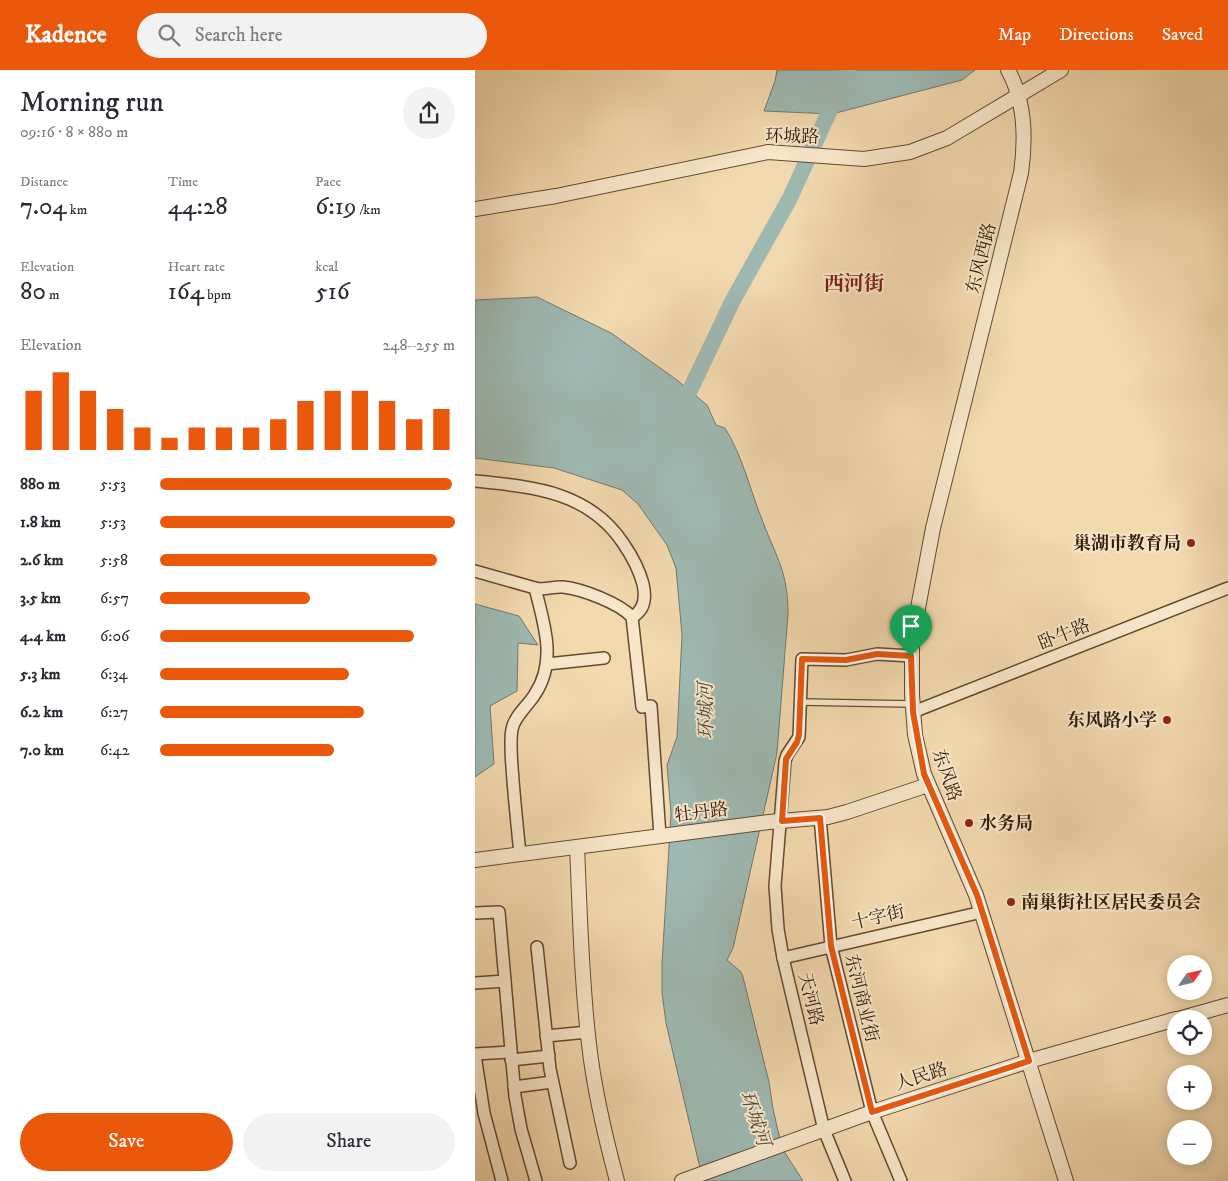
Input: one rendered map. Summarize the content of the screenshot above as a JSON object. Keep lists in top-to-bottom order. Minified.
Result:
{"streets":{"street":["环城路","东风西路","卧牛路","东风路","牡丹路","十字街","东河商业街","天河路","人民路"]},"crossings":[["环城路","东风西路"],["东风西路","东风路"],["卧牛路","东风路"],["东风路","牡丹路"],["东风路","十字街"],["东风路","天河路"],["东风路","人民路"],["牡丹路","东河商业街"],["牡丹路","天河路"],["十字街","东河商业街"],["十字街","天河路"],["东河商业街","人民路"],["天河路","人民路"]],"districts":["西河街"],"water":["环城河"],"places":["巢湖市教育局","东风路小学","水务局","南巢街社区居民委员会"],"north":"top right","page":{"header":"Kadence","search":"Search here","nav":["Map","Directions","Saved"],"heading":["Morning run","09:16 · 8 × 880 m"],"stats":[["Distance","7.04 km"],["Time","44:28"],["Pace","6:19 /km"],["Elevation","80 m"],["Heart rate","164 bpm"],["kcal","516"]],"chart":["Elevation","248–255 m"],"list":[{"name":"880 m","note":"5:53"},{"name":"1.8 km","note":"5:53"},{"name":"2.6 km","note":"5:58"},{"name":"3.5 km","note":"6:57"},{"name":"4.4 km","note":"6:06"},{"name":"5.3 km","note":"6:34"},{"name":"6.2 km","note":"6:27"},{"name":"7.0 km","note":"6:42"}],"map_buttons":["+","−"],"buttons":["Save","Share"]}}
